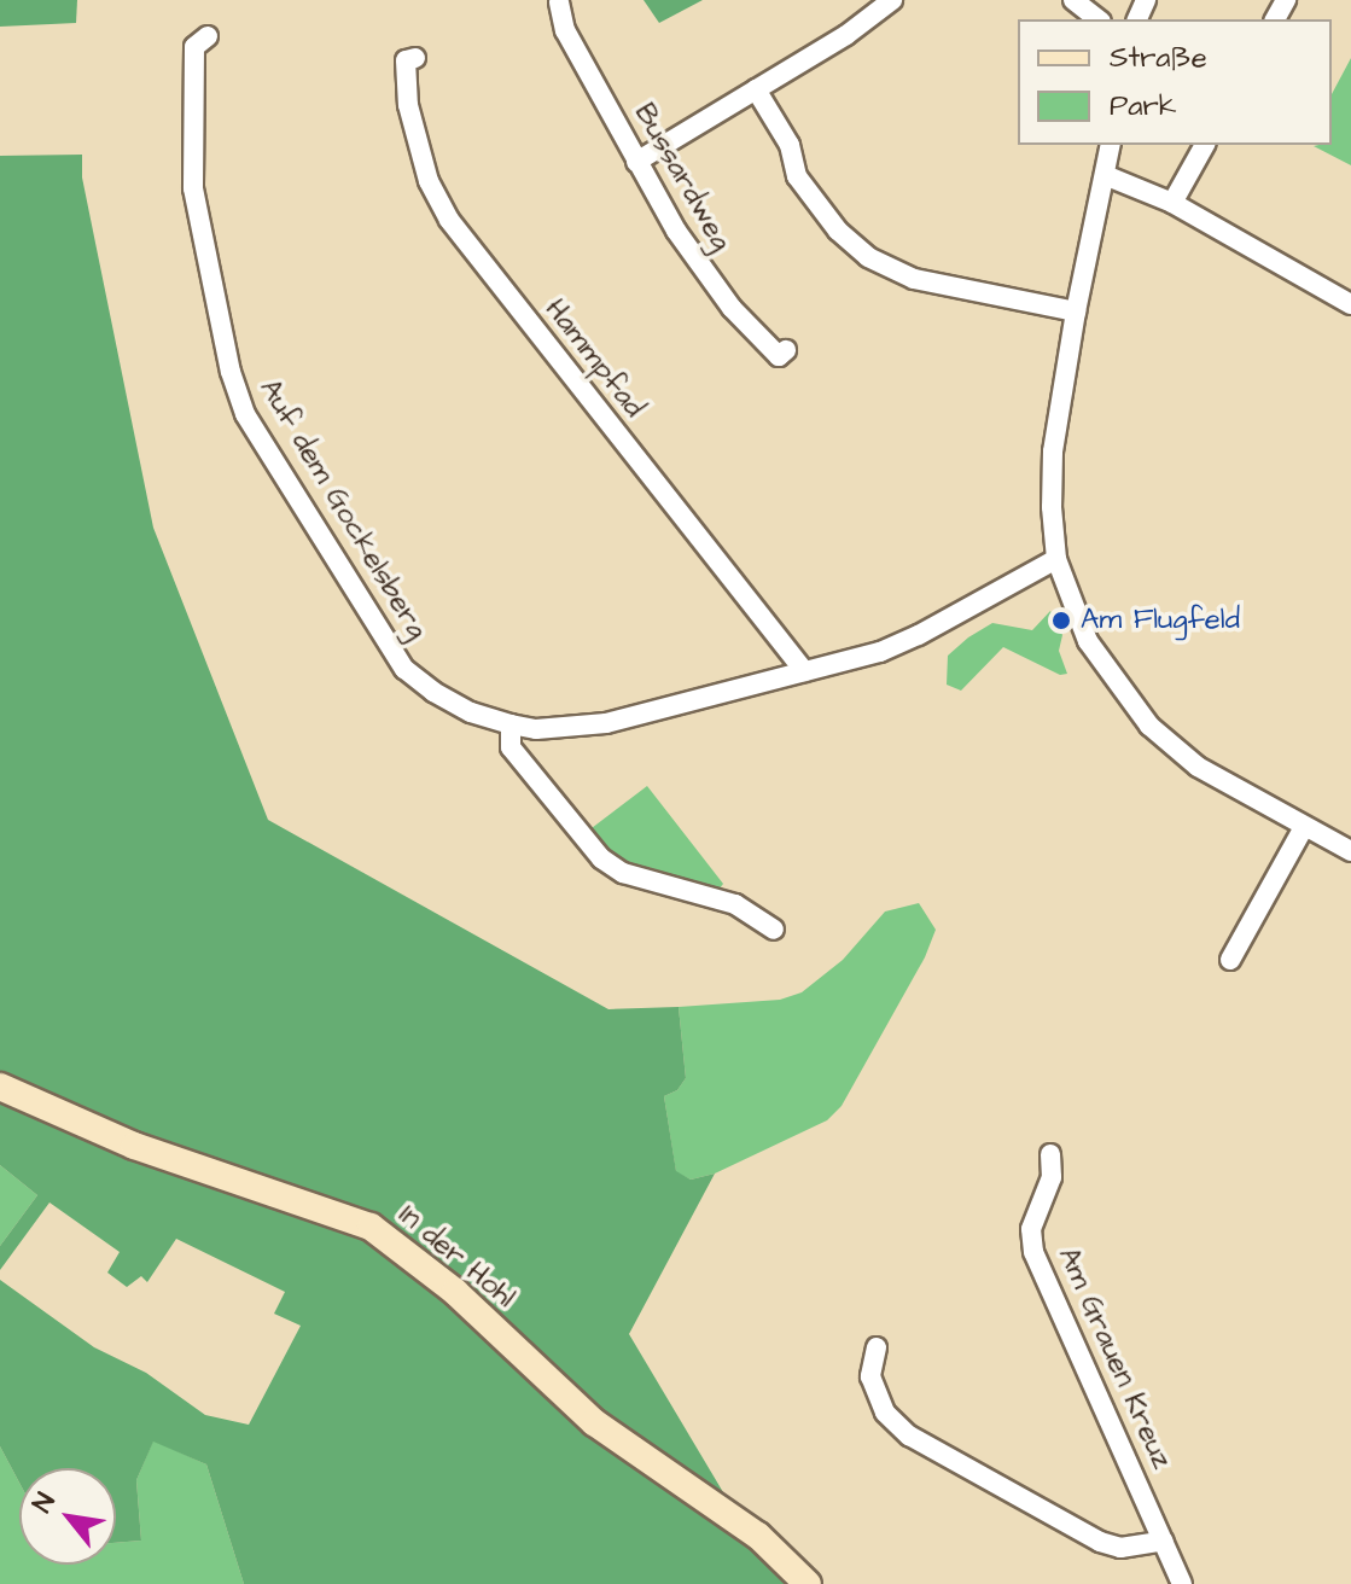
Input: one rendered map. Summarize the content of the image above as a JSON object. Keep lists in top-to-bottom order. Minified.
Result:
{"streets":{"street":["Bussardweg","Hammpfad","Auf dem Gockelsberg","In der Hohl","Am Grauen Kreuz"]},"crossings":[["Hammpfad","Auf dem Gockelsberg"]],"places":["Am Flugfeld"],"legend":["Straße","Park"],"north":"top left"}
